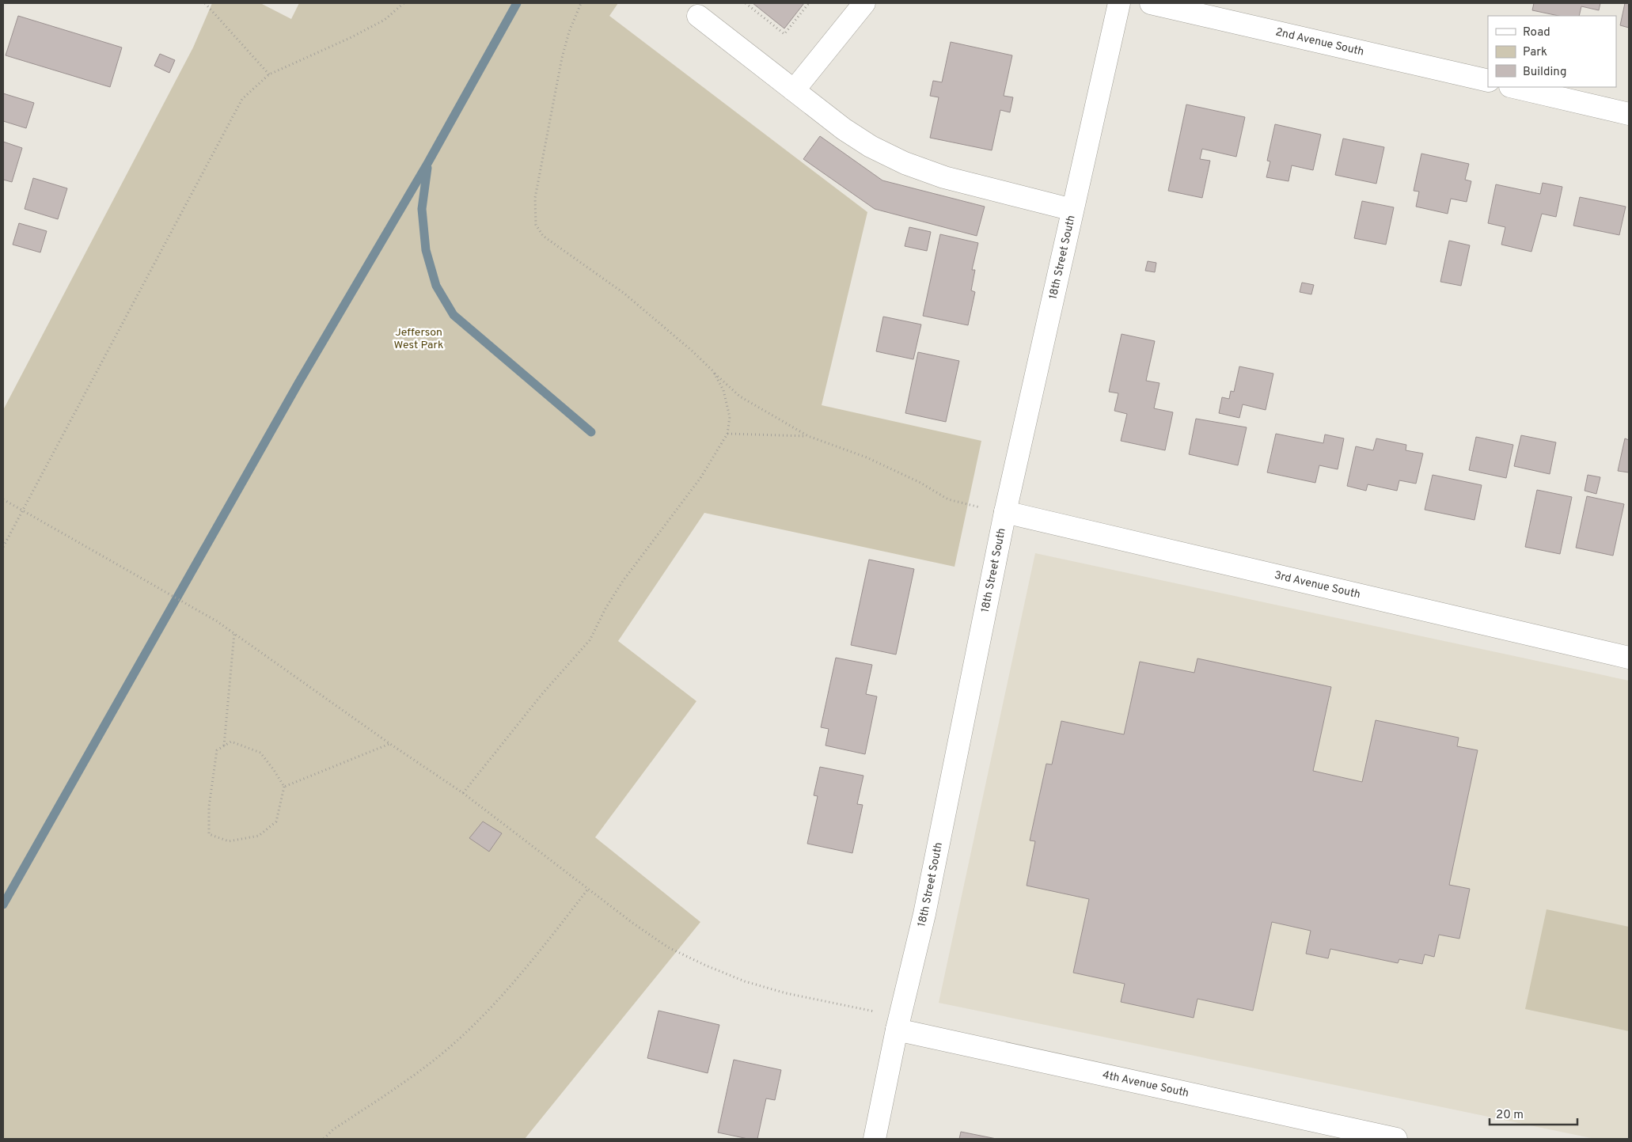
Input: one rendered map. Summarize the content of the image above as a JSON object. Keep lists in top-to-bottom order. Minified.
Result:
{"streets":{"street":["2nd Avenue South","18th Street South","3rd Avenue South","4th Avenue South"]},"crossings":[["18th Street South","3rd Avenue South"],["18th Street South","4th Avenue South"]],"parks":["Jefferson West Park"],"legend":["Road","Park","Building"],"scale_bar":"20 m"}
